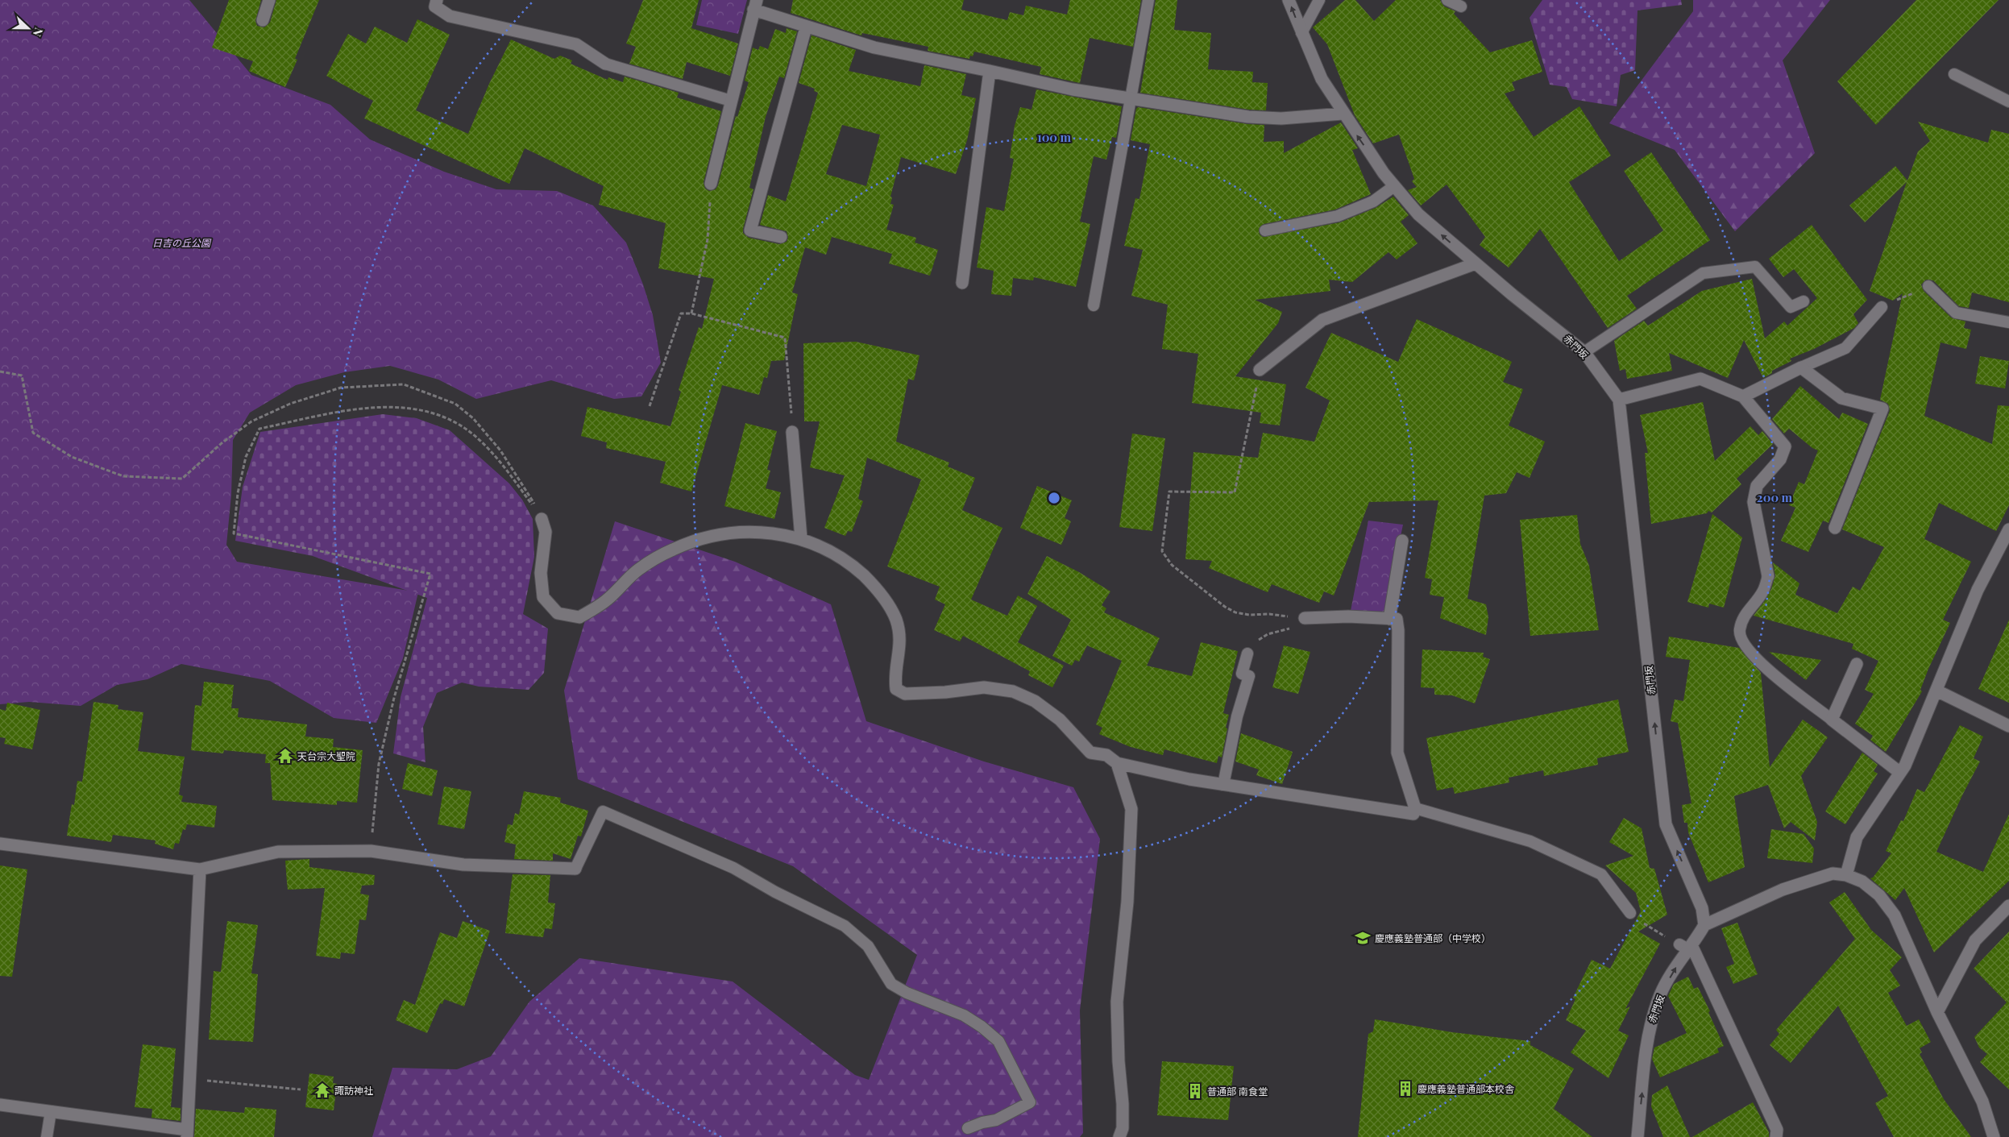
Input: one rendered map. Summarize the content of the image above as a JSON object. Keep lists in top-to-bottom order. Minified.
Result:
{"streets":{"street":["赤門坂"]},"one_way":["赤門坂"],"parks":["日吉の丘公園"],"places":{"temple":["天台宗大聖院","諏訪神社"],"school or university":["慶應義塾普通部（中学校）"],"building":["慶應義塾普通部本校舎","普通部 南食堂"]},"north":"right","rings":["100 m","200 m"]}
